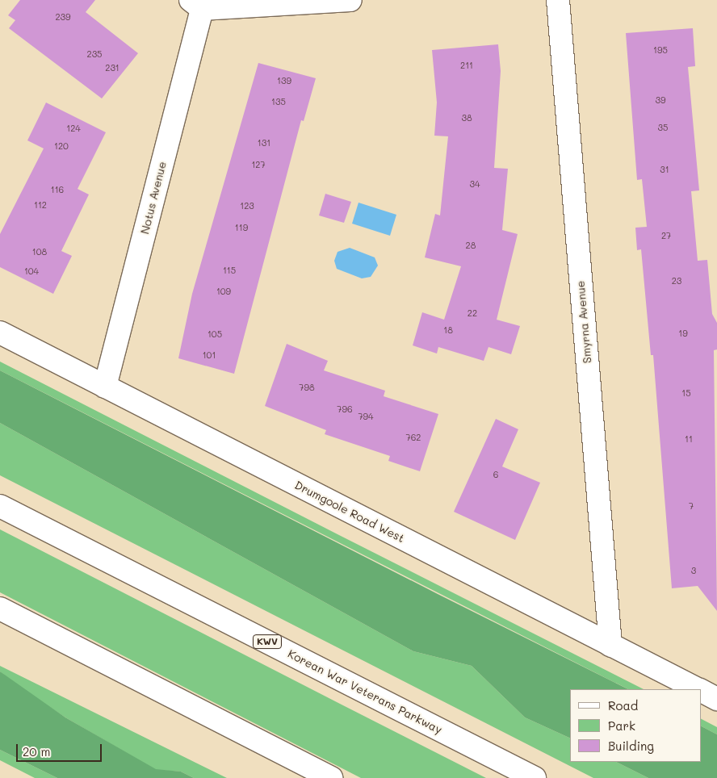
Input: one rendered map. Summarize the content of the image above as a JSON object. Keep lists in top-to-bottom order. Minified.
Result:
{"streets":{"main road":["Notus Avenue","Smyrna Avenue","Drumgoole Road West","KWV","Korean War Veterans Parkway"]},"crossings":[["Notus Avenue","Drumgoole Road West"],["Smyrna Avenue","Drumgoole Road West"]],"house_numbers":["239","195","235","211","231","139","39","135","38","35","124","131","120","127","31","34","116","112","123","119","27","28","108","115","104","23","109","22","18","19","105","101","798","15","796","794","762","11","6","7","3"],"legend":["Road","Park","Building"],"scale_bar":"20 m"}
